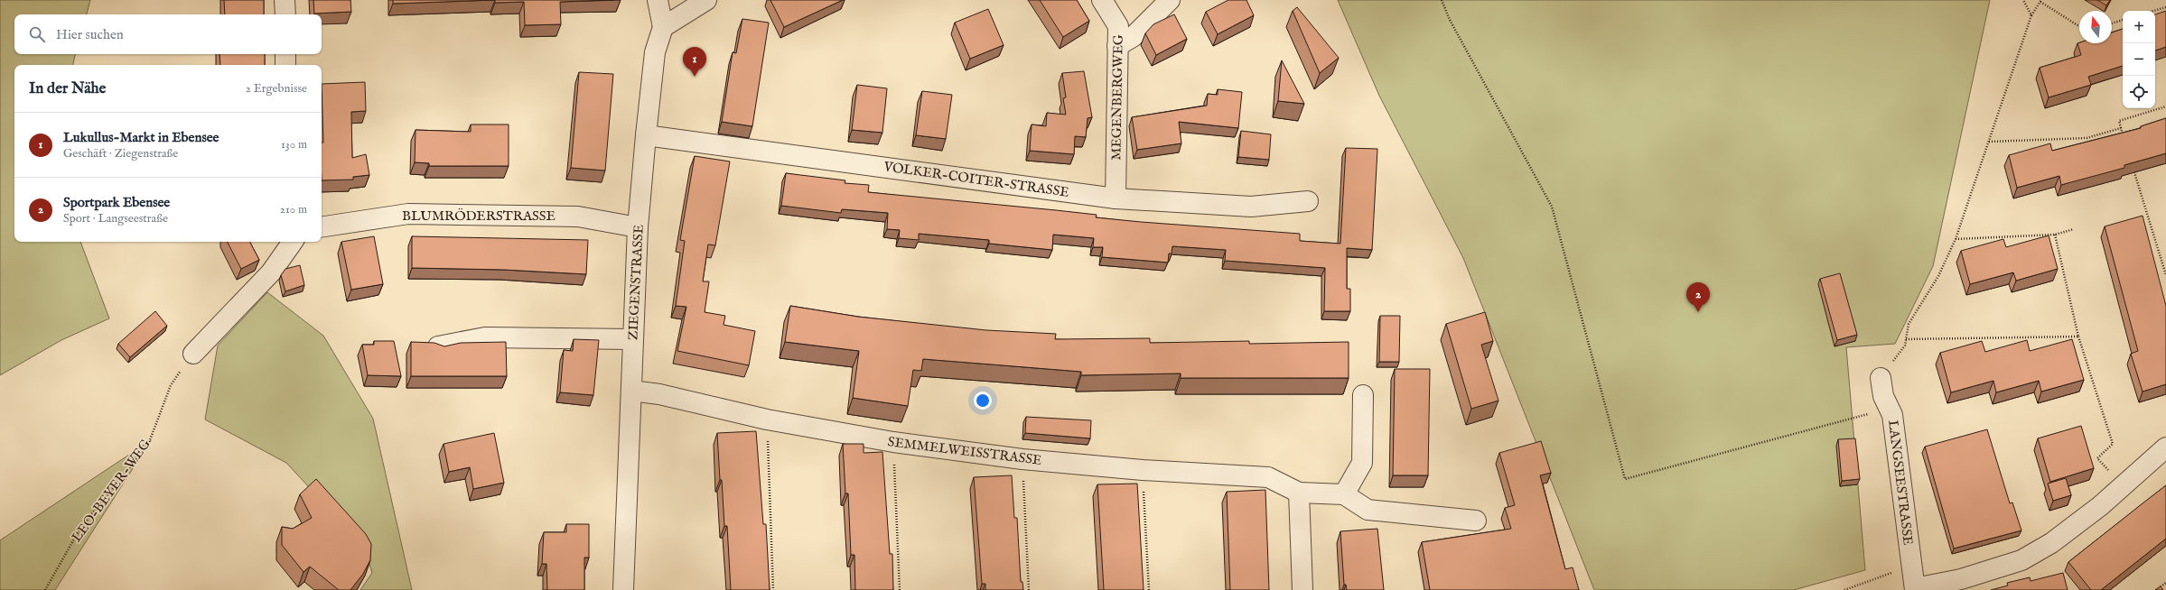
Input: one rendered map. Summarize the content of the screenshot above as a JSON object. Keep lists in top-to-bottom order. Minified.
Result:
{"streets":{"street":["MEGENBERGWEG","VOLKER-COITER-STRASSE","BLUMRÖDERSTRASSE","ZIEGENSTRASSE","SEMMELWEISSTRASSE","LANGSEESTRASSE"],"path":["LEO-BEYER-WEG"]},"crossings":[["MEGENBERGWEG","VOLKER-COITER-STRASSE"],["VOLKER-COITER-STRASSE","ZIEGENSTRASSE"],["BLUMRÖDERSTRASSE","ZIEGENSTRASSE"],["ZIEGENSTRASSE","SEMMELWEISSTRASSE"]],"north":"top","page":{"map_buttons":["+","−"],"search":"Hier suchen","pins":["1","2"],"heading":["In der Nähe","2 Ergebnisse"],"list":[{"mark":"1","name":"Lukullus-Markt in Ebensee","note":"Geschäft · Ziegenstraße","value":"130 m"},{"mark":"2","name":"Sportpark Ebensee","note":"Sport · Langseestraße","value":"210 m"}]}}
